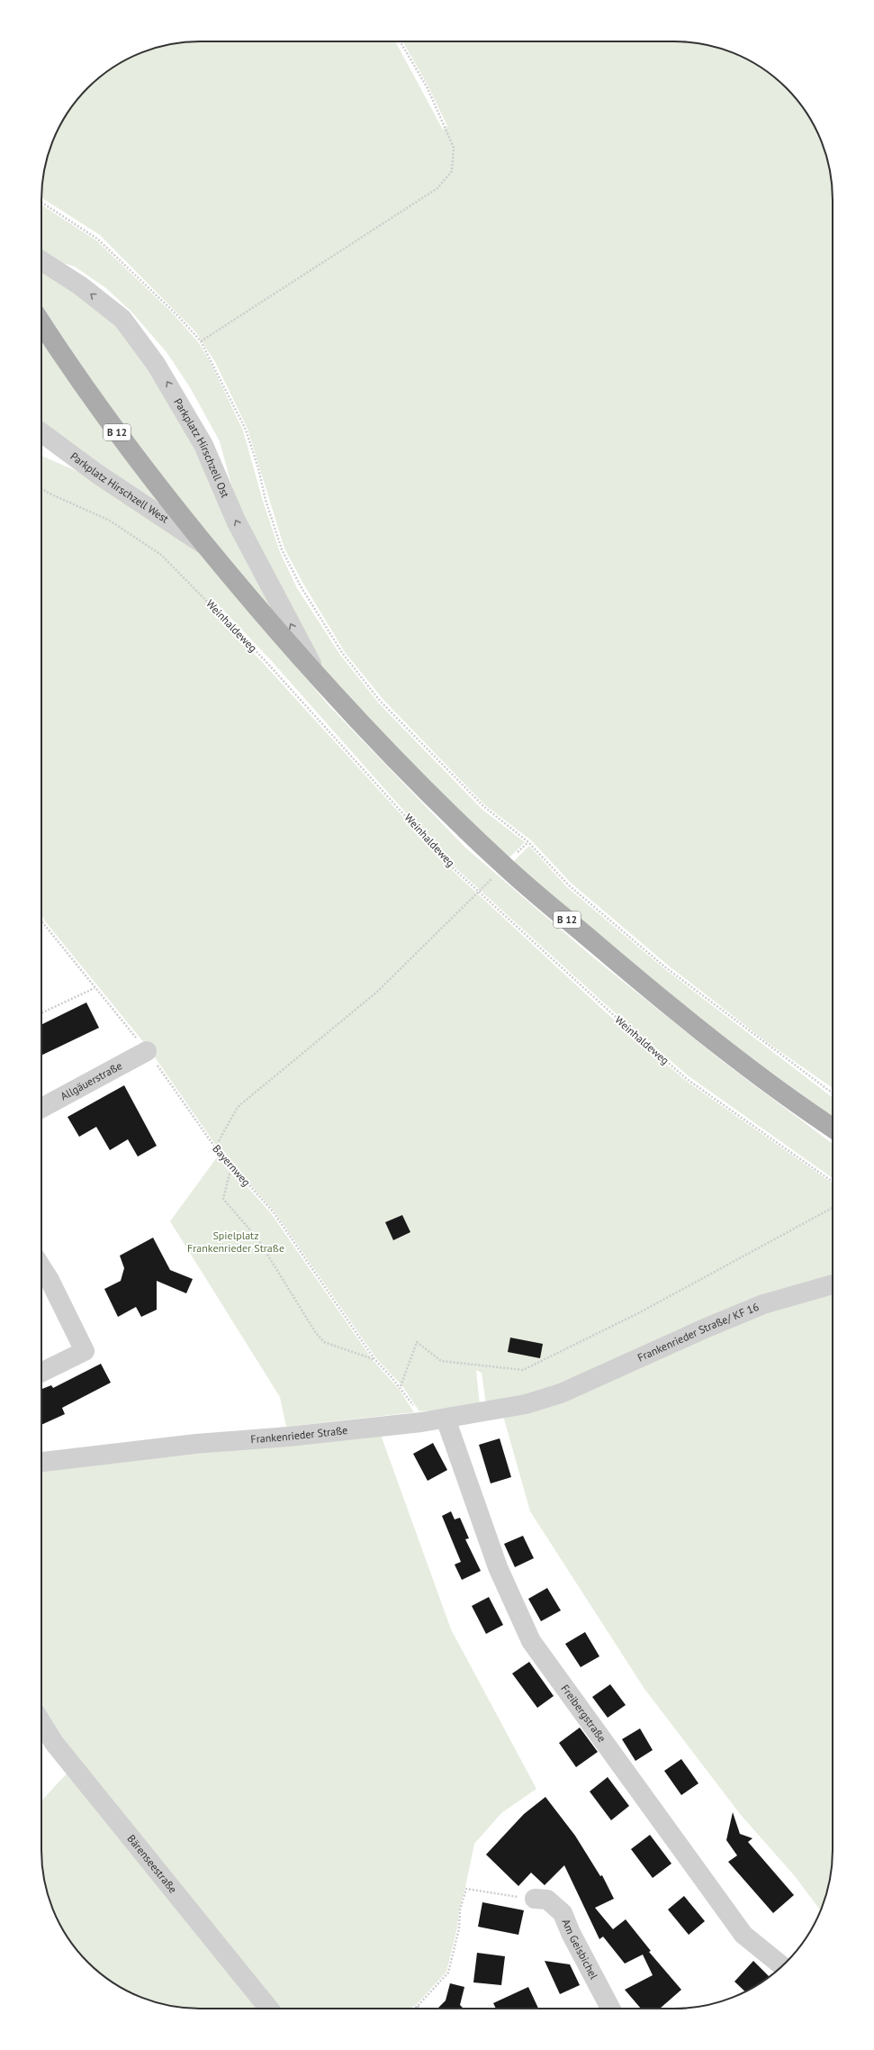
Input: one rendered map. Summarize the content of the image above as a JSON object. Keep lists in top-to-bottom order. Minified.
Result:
{"streets":{"main road":["B 12"],"street":["Parkplatz Hirschzell Ost","Parkplatz Hirschzell West","Allgäuerstraße","Frankenrieder Straße/ KF 16","Frankenrieder Straße","Freibergstraße","Bärenseestraße","Am Geisbichel"],"path":["Weinhaldeweg","Bayernweg"]},"crossings":[["B 12","Parkplatz Hirschzell Ost"],["B 12","Parkplatz Hirschzell West"],["Allgäuerstraße","Bayernweg"],["Bayernweg","Frankenrieder Straße"],["Frankenrieder Straße/ KF 16","Frankenrieder Straße"],["Frankenrieder Straße","Freibergstraße"]],"one_way":["Parkplatz Hirschzell Ost"],"parks":["Spielplatz Frankenrieder Straße"]}
